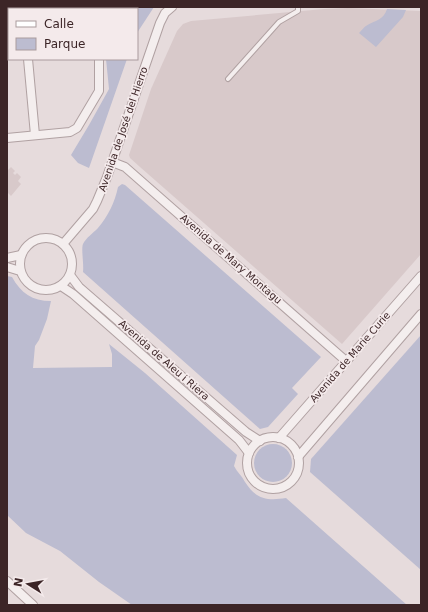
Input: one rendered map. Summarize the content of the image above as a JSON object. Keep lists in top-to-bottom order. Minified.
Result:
{"streets":{"street":["Avenida de José del Hierro","Avenida de Mary Montagu","Avenida de Marie Curie","Avenida de Aleu i Riera"]},"crossings":[["Avenida de José del Hierro","Avenida de Mary Montagu"],["Avenida de José del Hierro","Avenida de Aleu i Riera"],["Avenida de Mary Montagu","Avenida de Marie Curie"],["Avenida de Marie Curie","Avenida de Aleu i Riera"]],"legend":["Calle","Parque"],"north":"left"}
